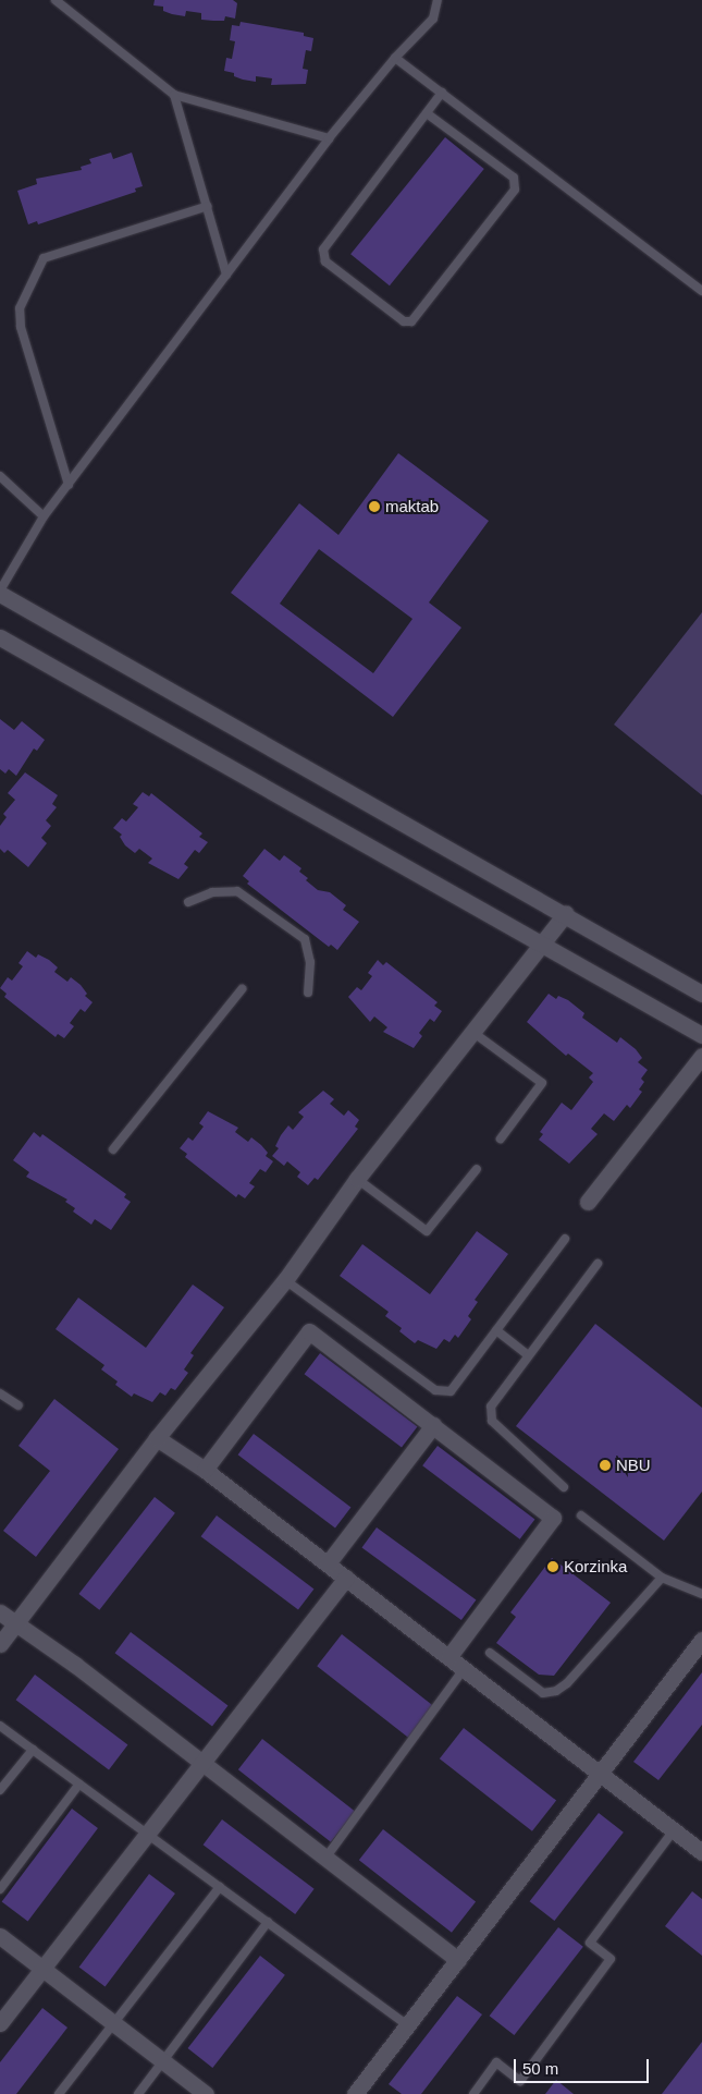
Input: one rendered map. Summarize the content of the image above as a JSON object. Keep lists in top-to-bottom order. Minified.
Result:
{"places":["maktab","NBU","Korzinka"],"scale_bar":"50 m"}
